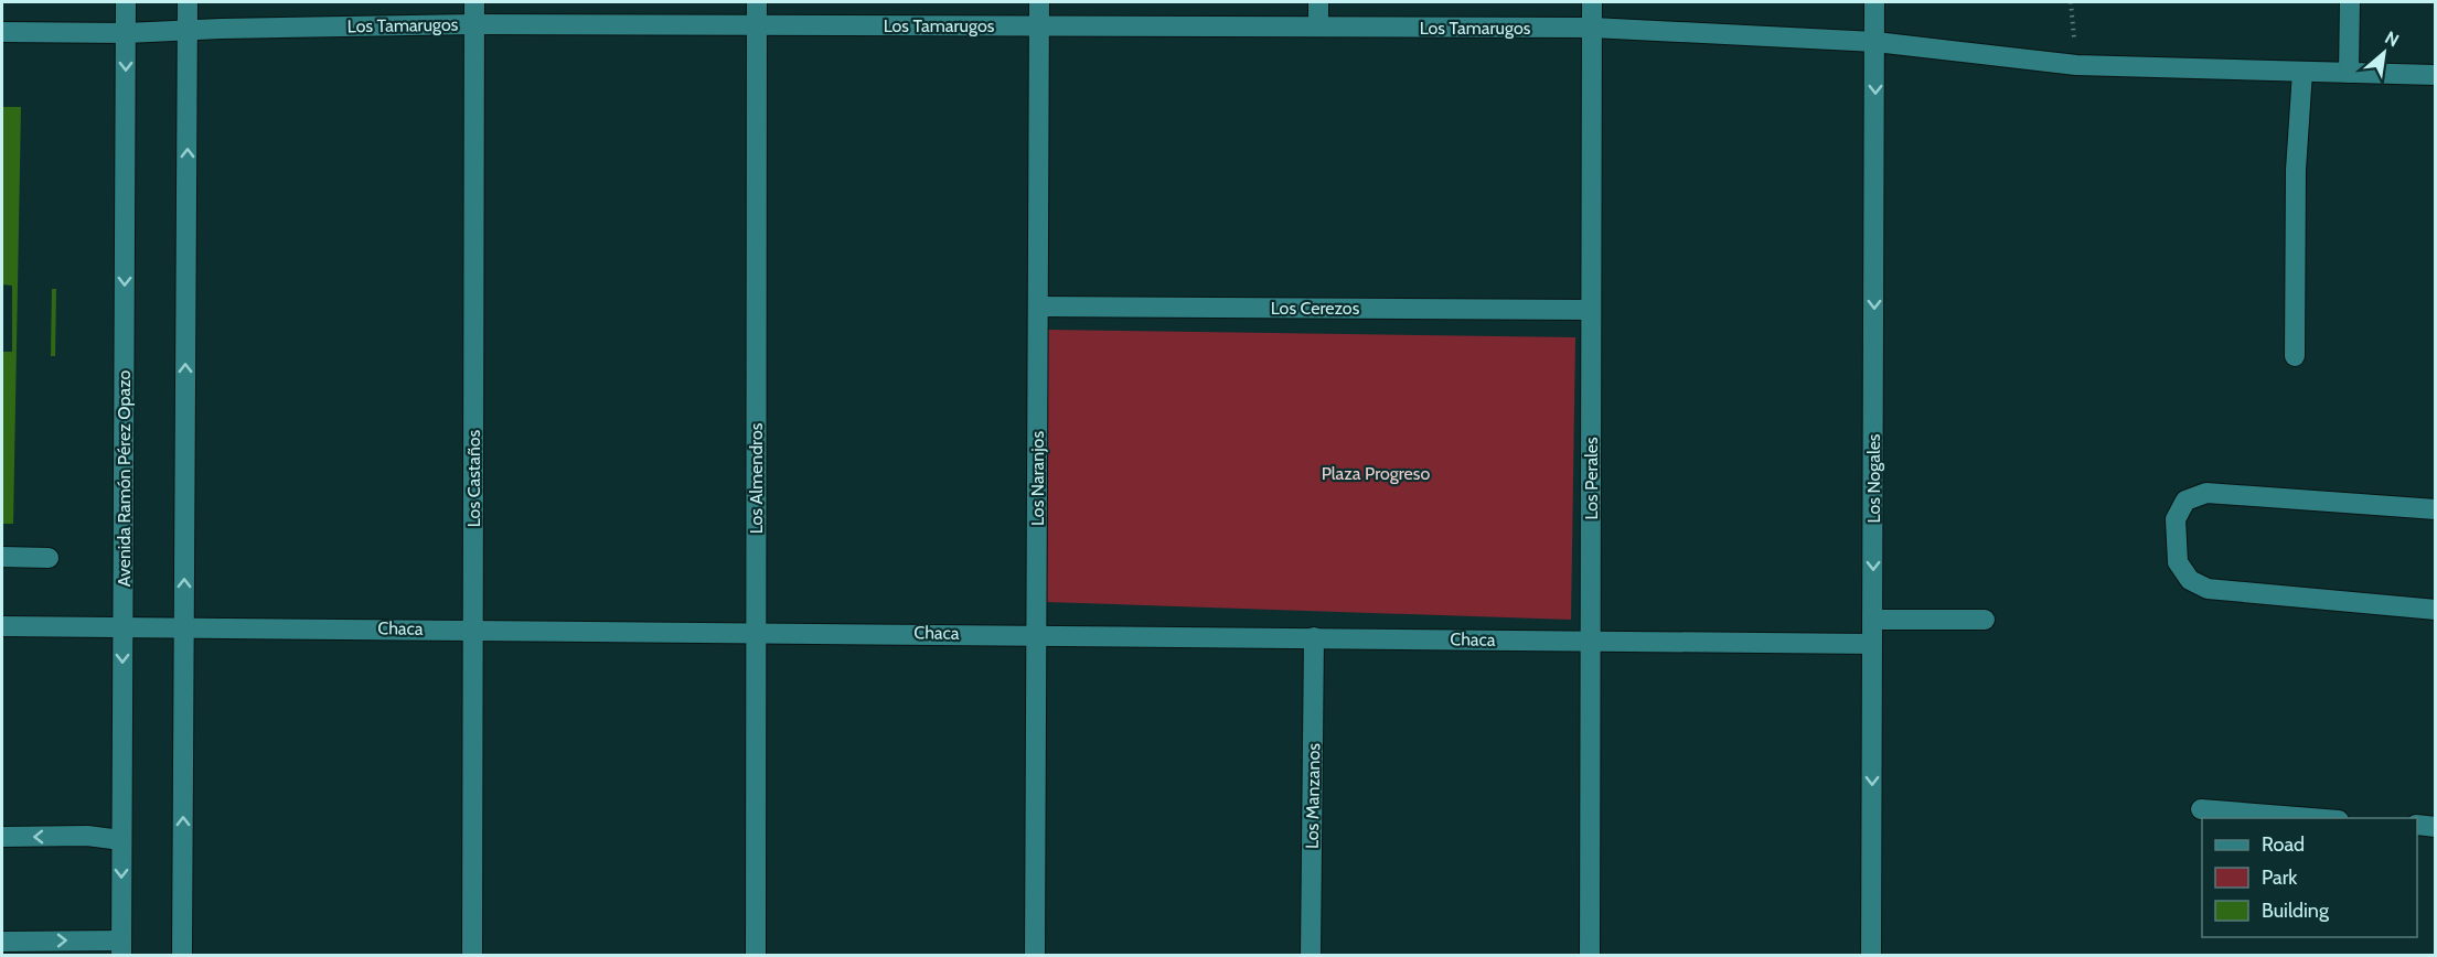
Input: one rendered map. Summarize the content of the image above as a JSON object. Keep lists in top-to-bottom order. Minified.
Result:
{"streets":{"street":["Los Tamarugos","Los Cerezos","Avenida Ramón Pérez Opazo","Los Castaños","Los Almendros","Los Naranjos","Los Perales","Los Nogales","Chaca","Los Manzanos"]},"crossings":[["Los Tamarugos","Avenida Ramón Pérez Opazo"],["Los Tamarugos","Los Castaños"],["Los Tamarugos","Los Almendros"],["Los Tamarugos","Los Naranjos"],["Los Tamarugos","Los Perales"],["Los Tamarugos","Los Nogales"],["Los Cerezos","Los Naranjos"],["Los Cerezos","Los Perales"],["Avenida Ramón Pérez Opazo","Chaca"],["Los Castaños","Chaca"],["Los Almendros","Chaca"],["Los Naranjos","Chaca"],["Los Perales","Chaca"],["Los Nogales","Chaca"],["Chaca","Los Manzanos"]],"one_way":["Los Nogales"],"parks":["Plaza Progreso"],"legend":["Road","Park","Building"],"north":"top right"}
